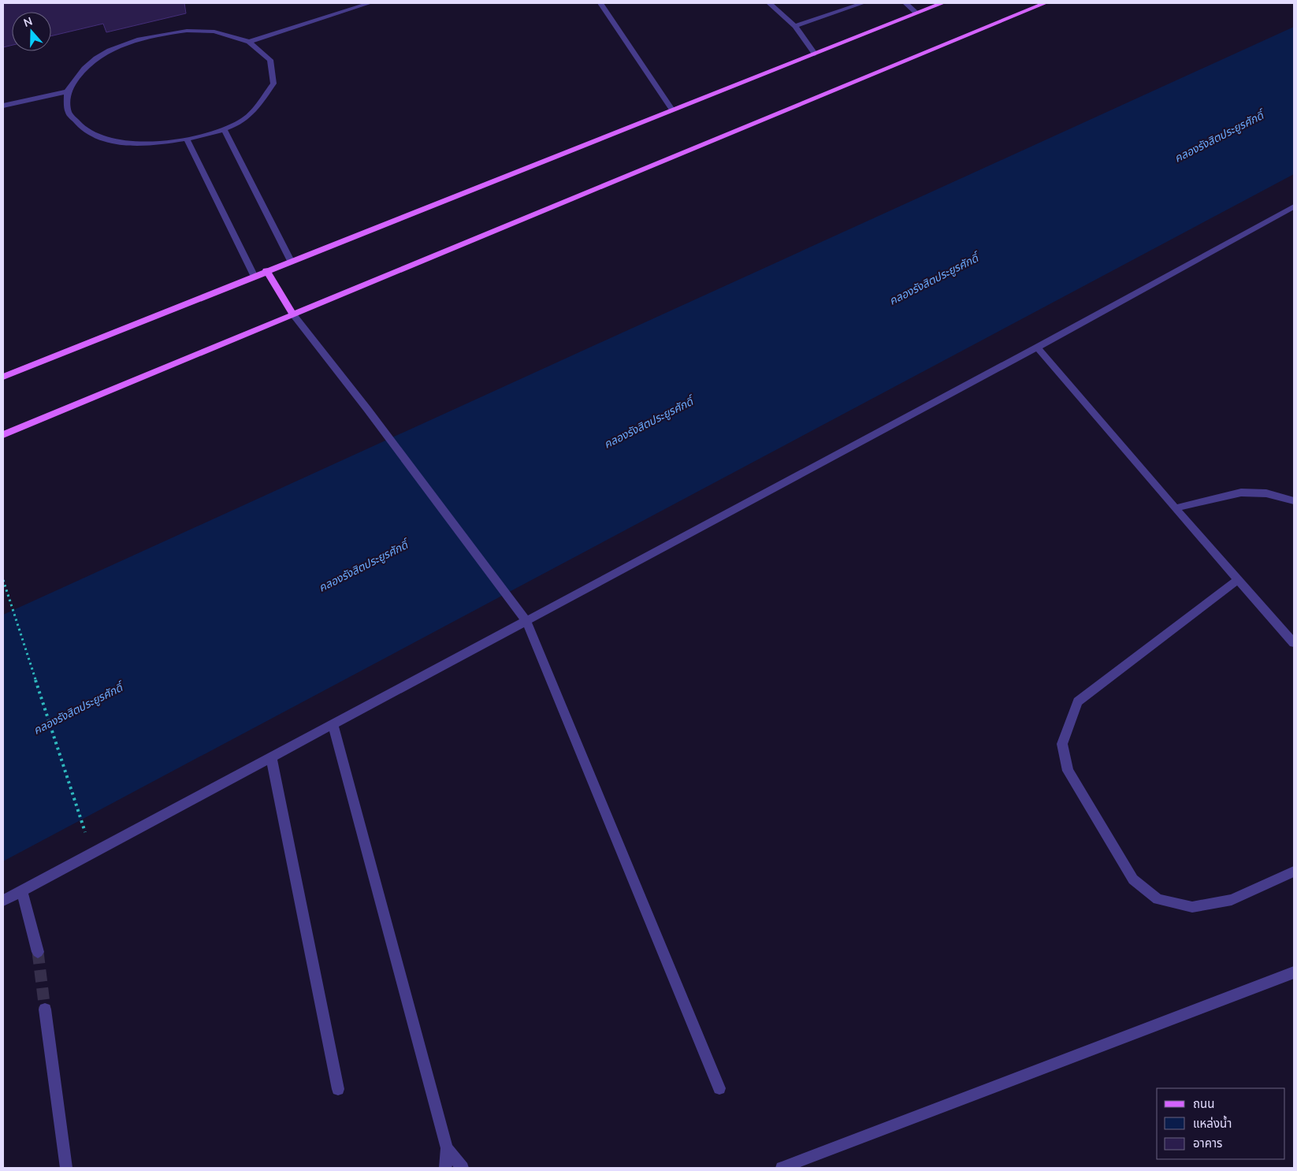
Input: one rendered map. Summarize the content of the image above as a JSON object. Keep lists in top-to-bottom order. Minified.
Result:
{"water":["คลองรังสิตประยูรศักดิ์"],"legend":["ถนน","แหล่งน้ำ","อาคาร"],"north":"top"}
